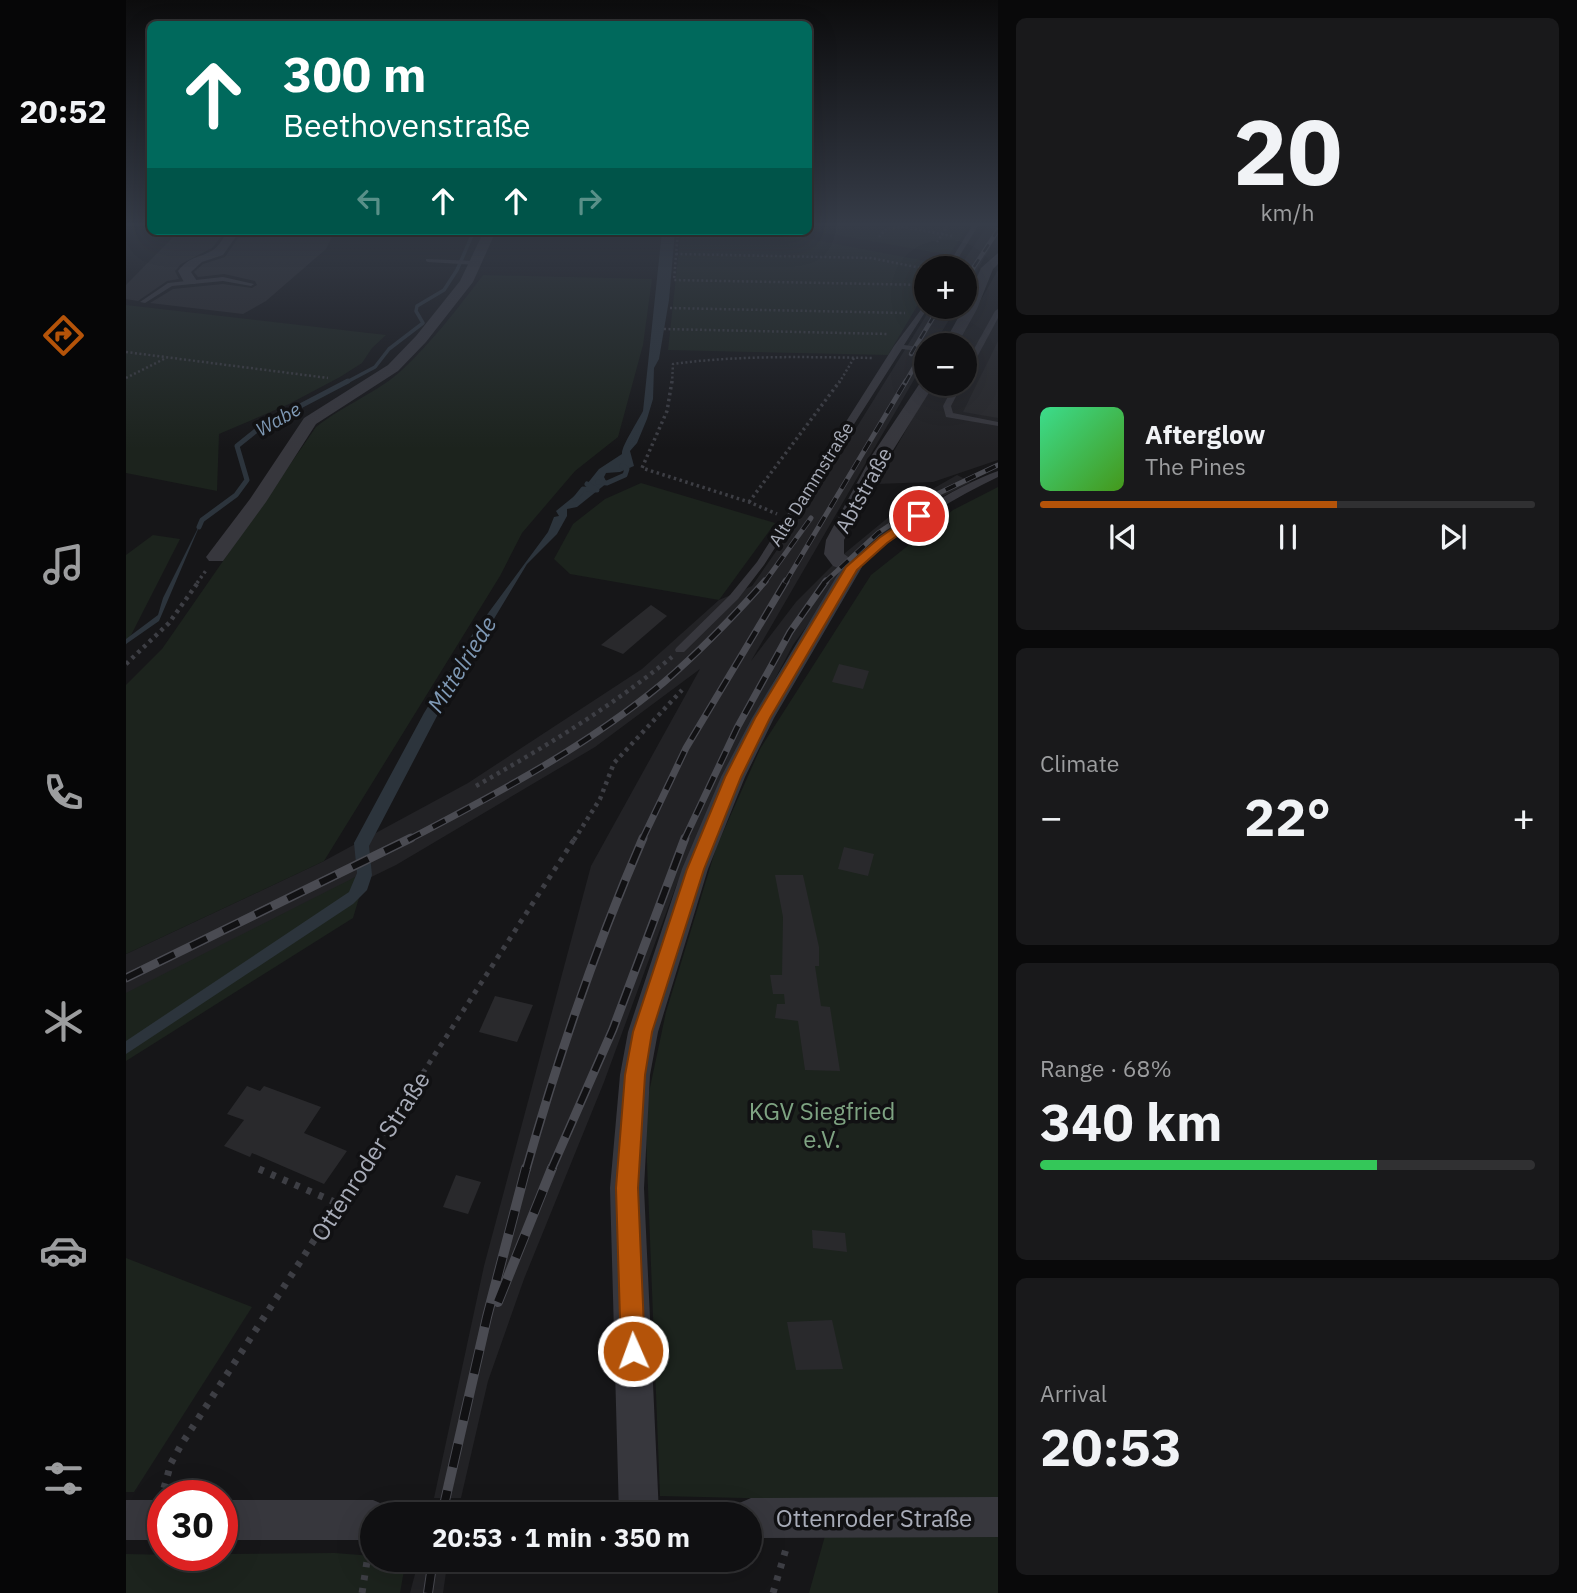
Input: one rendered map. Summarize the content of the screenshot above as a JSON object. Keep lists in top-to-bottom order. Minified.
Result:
{"streets":{"street":["Abtstraße","Ottenroder Straße"],"lane":["Alte Dammstraße"]},"water":["Wabe","Mittelriede"],"parks":["KGV Siegfried e.V."],"page":{"tabs":"20:52","tile":[["20","km/h"],"Climate",["Range · 68%","340 km"],["Arrival","20:53"]],"turn":["300 m","Beethovenstraße"],"map_buttons":["+","−"],"song":["Afterglow","The Pines"],"heat":["−","22°","+"],"limit":"30","trip":"20:53 · 1 min · 350 m"}}
